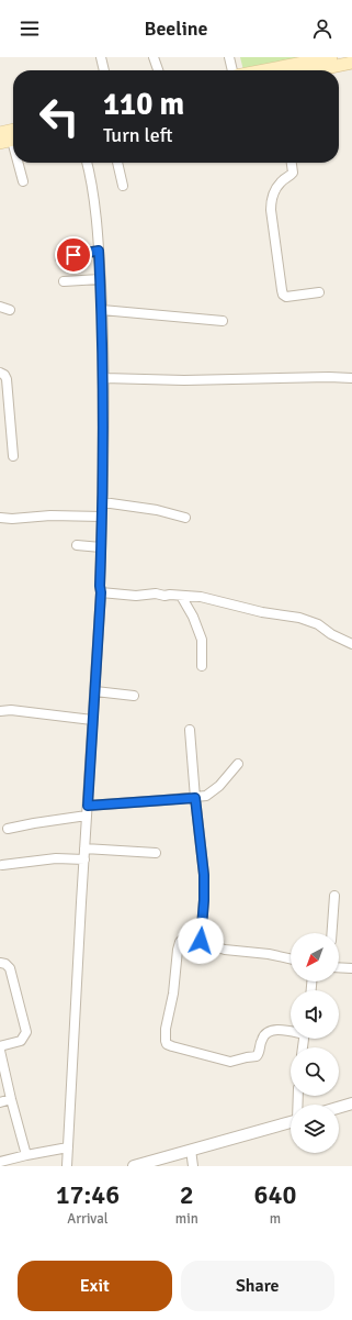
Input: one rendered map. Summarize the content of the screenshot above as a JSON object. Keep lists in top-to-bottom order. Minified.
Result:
{"north":"bottom left","page":{"header":"Beeline","turn":["110 m","Turn left"],"eta":["17:46","Arrival","2","min","640","m"],"buttons":["Exit","Share"]}}
